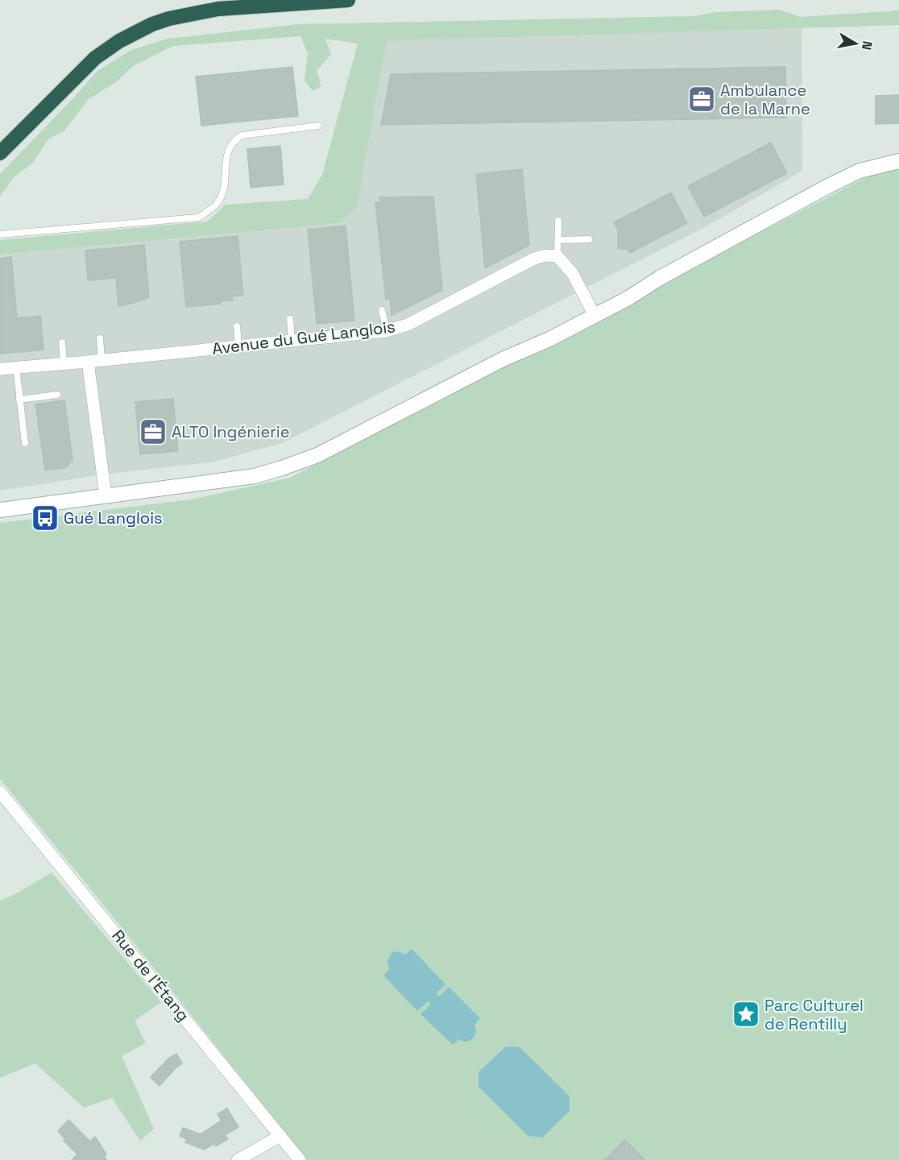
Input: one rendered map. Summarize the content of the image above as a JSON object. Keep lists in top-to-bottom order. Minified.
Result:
{"streets":{"street":["Avenue du Gué Langlois","Rue de l'Étang"]},"places":{"office":["Ambulance de la Marne","ALTO Ingénierie"],"bus stop":["Gué Langlois"],"place":["Parc Culturel de Rentilly"]},"north":"right"}
